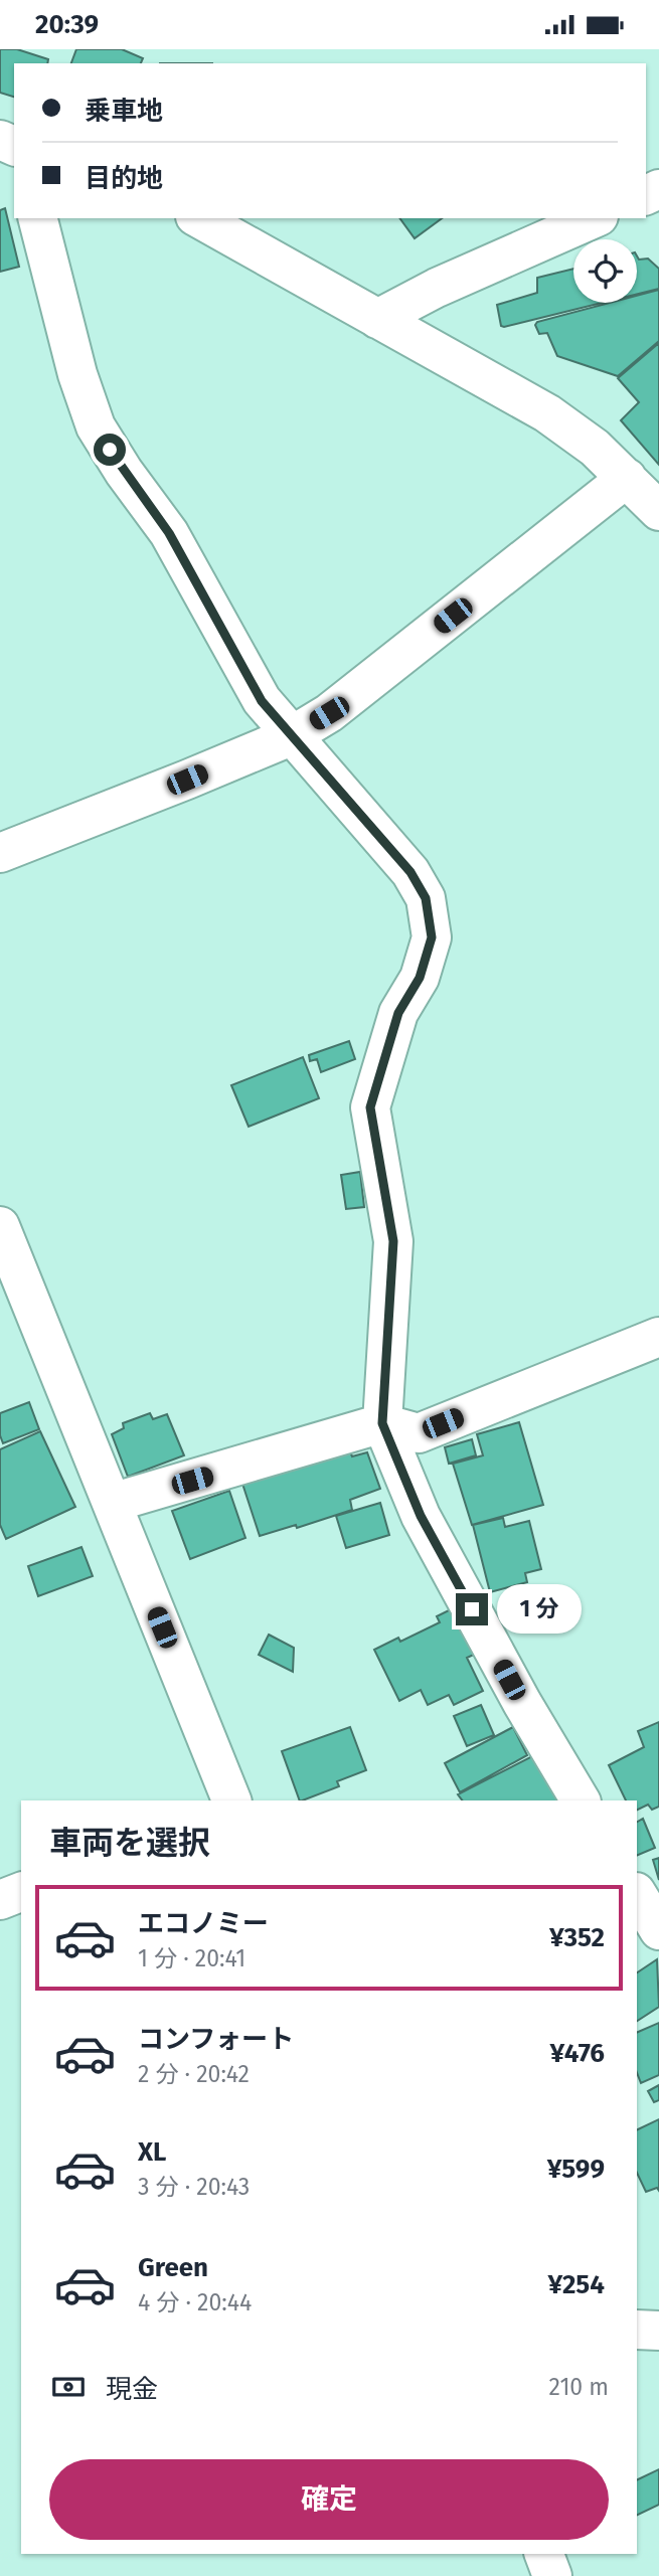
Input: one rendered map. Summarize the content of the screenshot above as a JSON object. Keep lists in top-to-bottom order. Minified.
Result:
{"page":{"status":"20:39","banner":["乗車地","目的地"],"bubble":"1 分","heading":"車両を選択","list":[{"name":"エコノミー","note":"1 分 · 20:41","value":"¥352"},{"name":"コンフォート","note":"2 分 · 20:42","value":"¥476"},{"name":"XL","note":"3 分 · 20:43","value":"¥599"},{"name":"Green","note":"4 分 · 20:44","value":"¥254"}],"pay":["現金","210 m"],"buttons":"確定"}}
